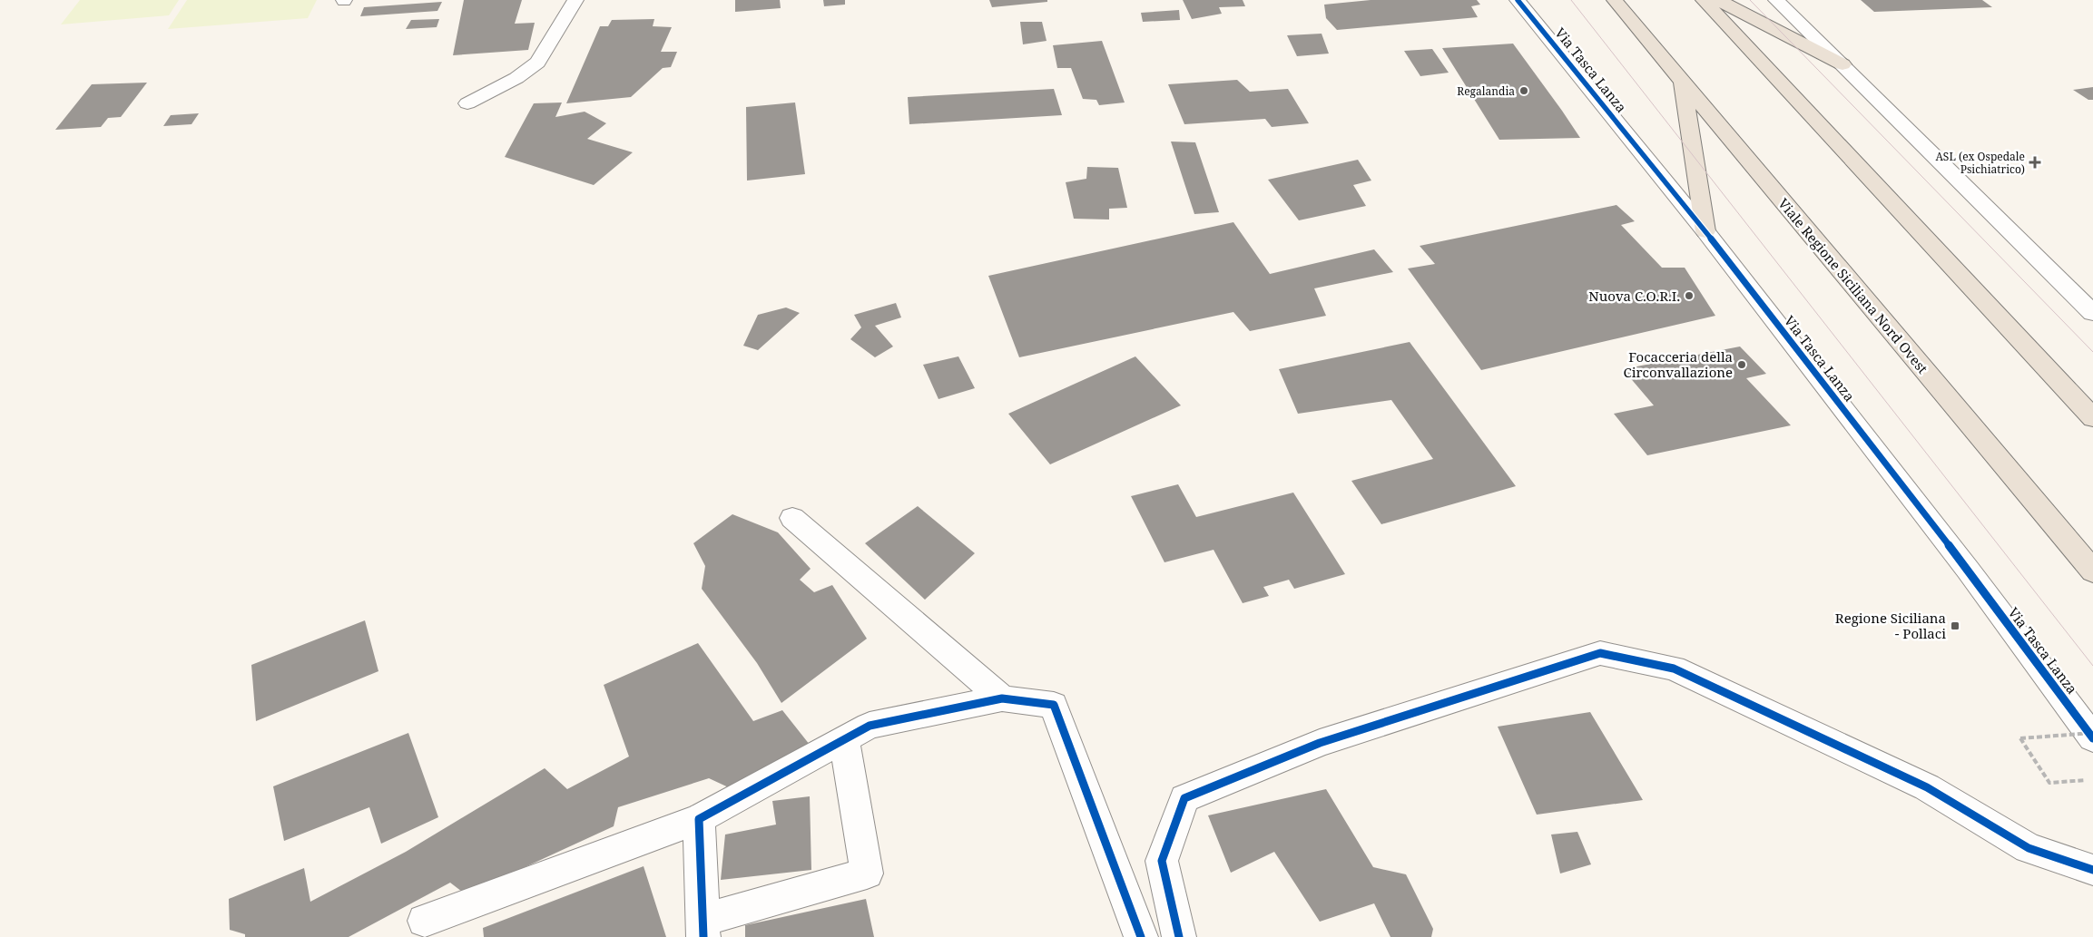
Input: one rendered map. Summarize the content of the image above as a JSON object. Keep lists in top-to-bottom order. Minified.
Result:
{"streets":{"main road":["Viale Regione Siciliana Nord Ovest"],"street":["Via Tasca Lanza"]},"places":{"other":["Regalandia","Nuova C.O.R.I.","Focacceria della Circonvallazione"],"health":["ASL (ex Ospedale Psichiatrico)"],"transit":["Regione Siciliana - Pollaci"]}}
